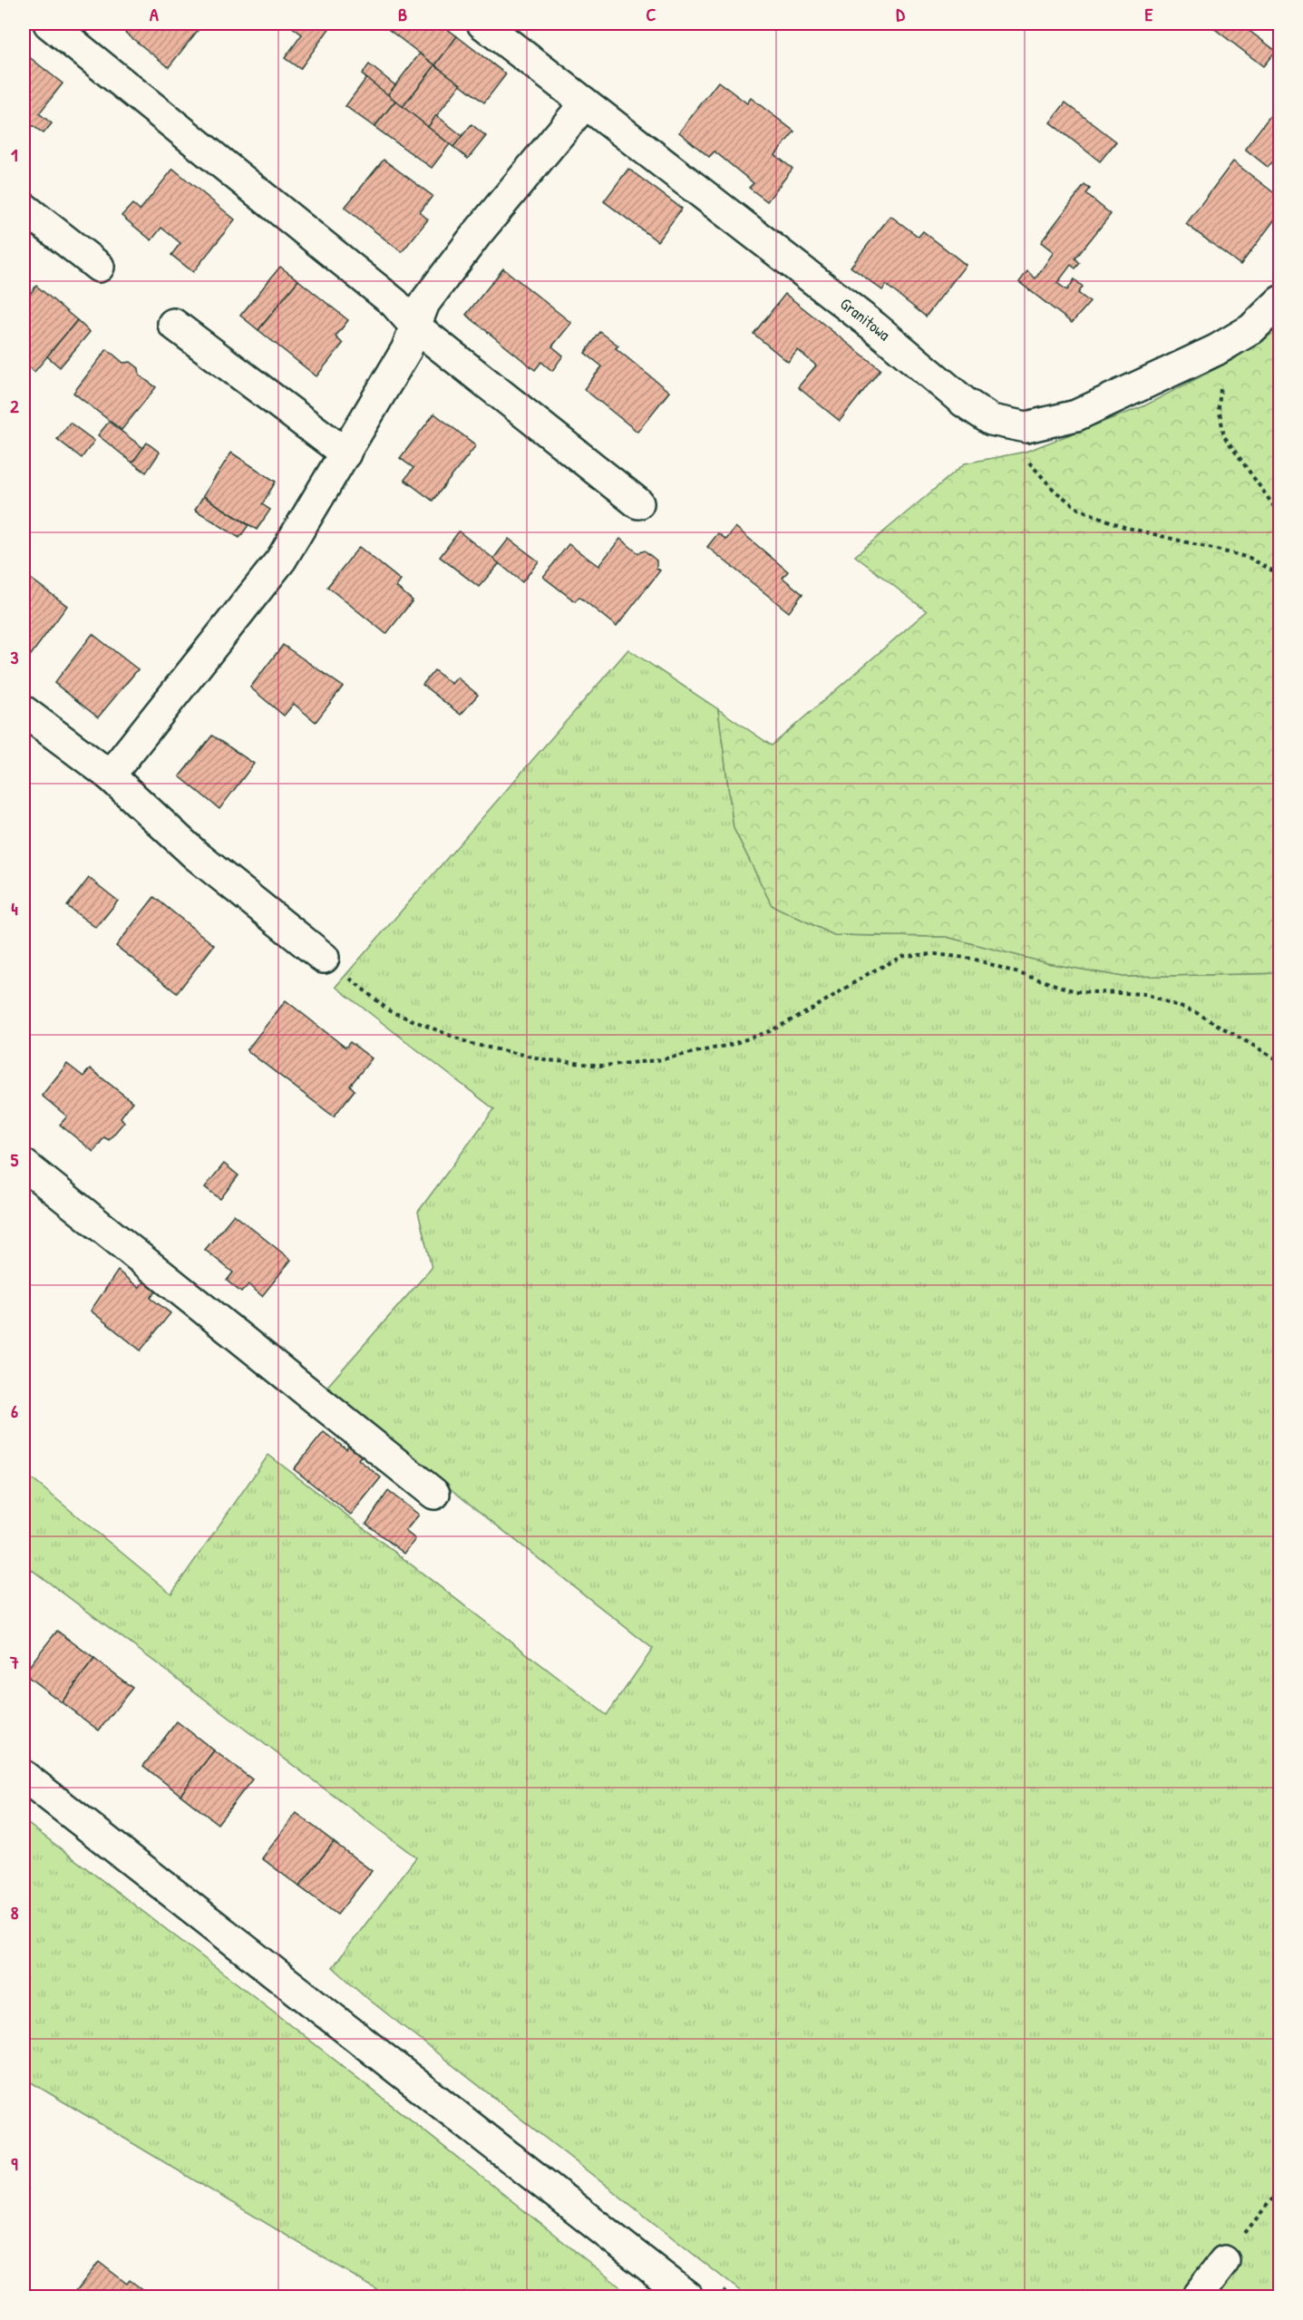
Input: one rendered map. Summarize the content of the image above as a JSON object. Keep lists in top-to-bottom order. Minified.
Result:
{"streets":{"street":["Granitowa"]},"grid":{"columns":["A","B","C","D","E"],"rows":["1","2","3","4","5","6","7","8","9"]}}
